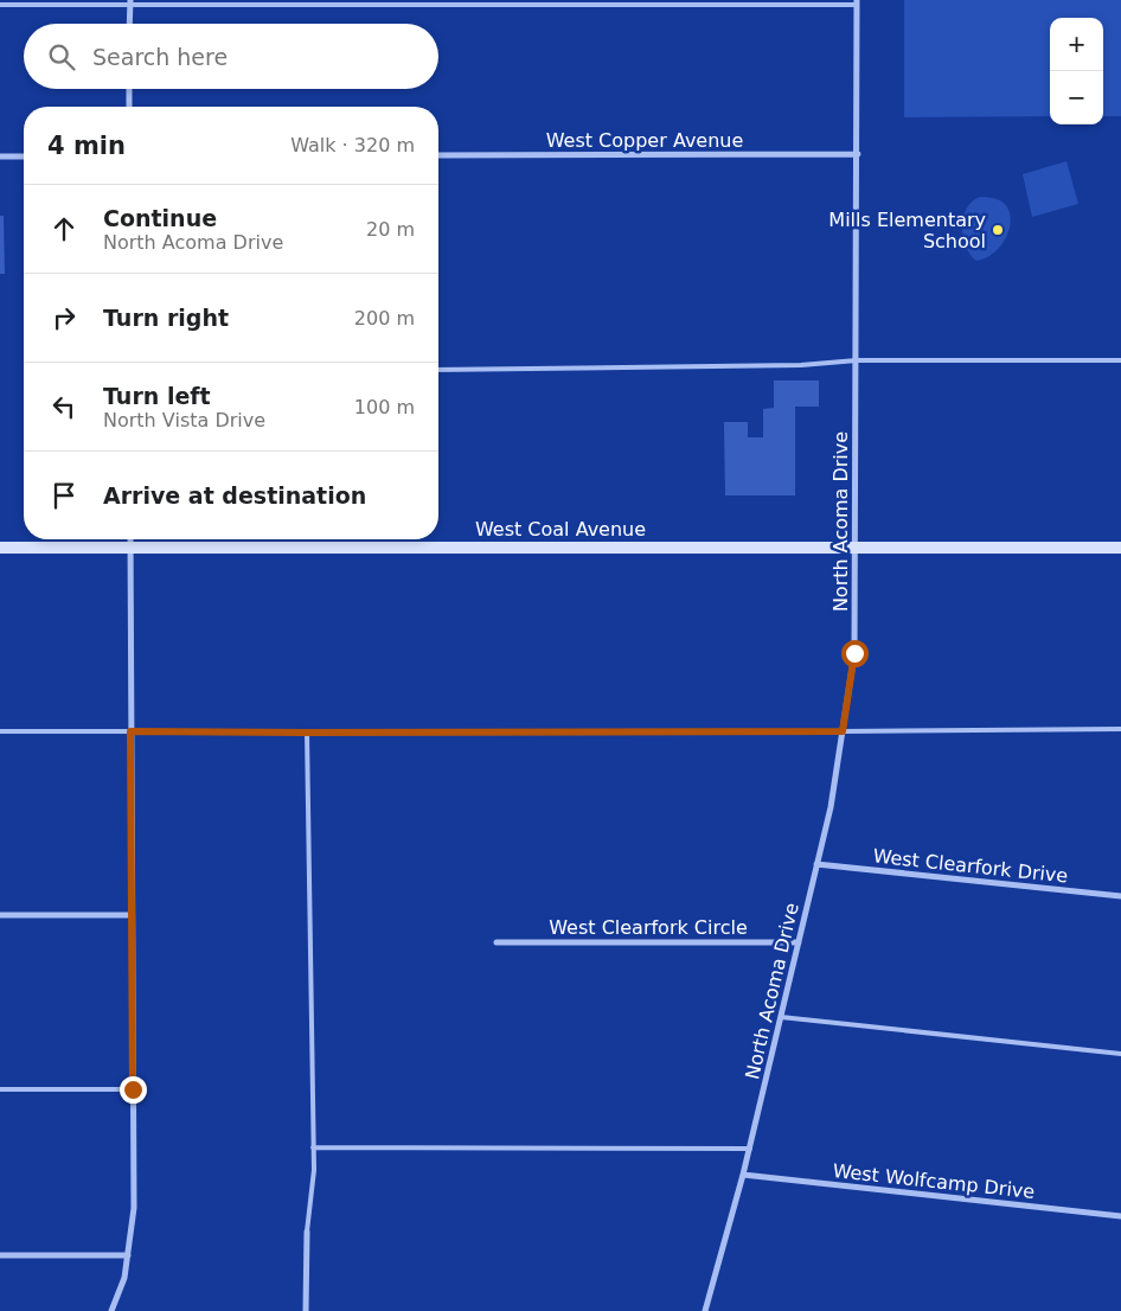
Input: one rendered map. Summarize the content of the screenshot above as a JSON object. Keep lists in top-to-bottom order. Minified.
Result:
{"streets":{"street":["West Copper Avenue","North Acoma Drive","West Coal Avenue","West Clearfork Drive","West Clearfork Circle","West Wolfcamp Drive"]},"crossings":[["West Copper Avenue","North Acoma Drive"],["North Acoma Drive","West Coal Avenue"],["North Acoma Drive","West Clearfork Drive"],["North Acoma Drive","West Clearfork Circle"],["North Acoma Drive","West Wolfcamp Drive"]],"places":["Mills Elementary School"],"page":{"map_buttons":["+","−"],"search":"Search here","heading":["4 min","Walk · 320 m"],"list":[["Continue","North Acoma Drive","20 m"],["Turn right","200 m"],["Turn left","North Vista Drive","100 m"],"Arrive at destination"]}}
